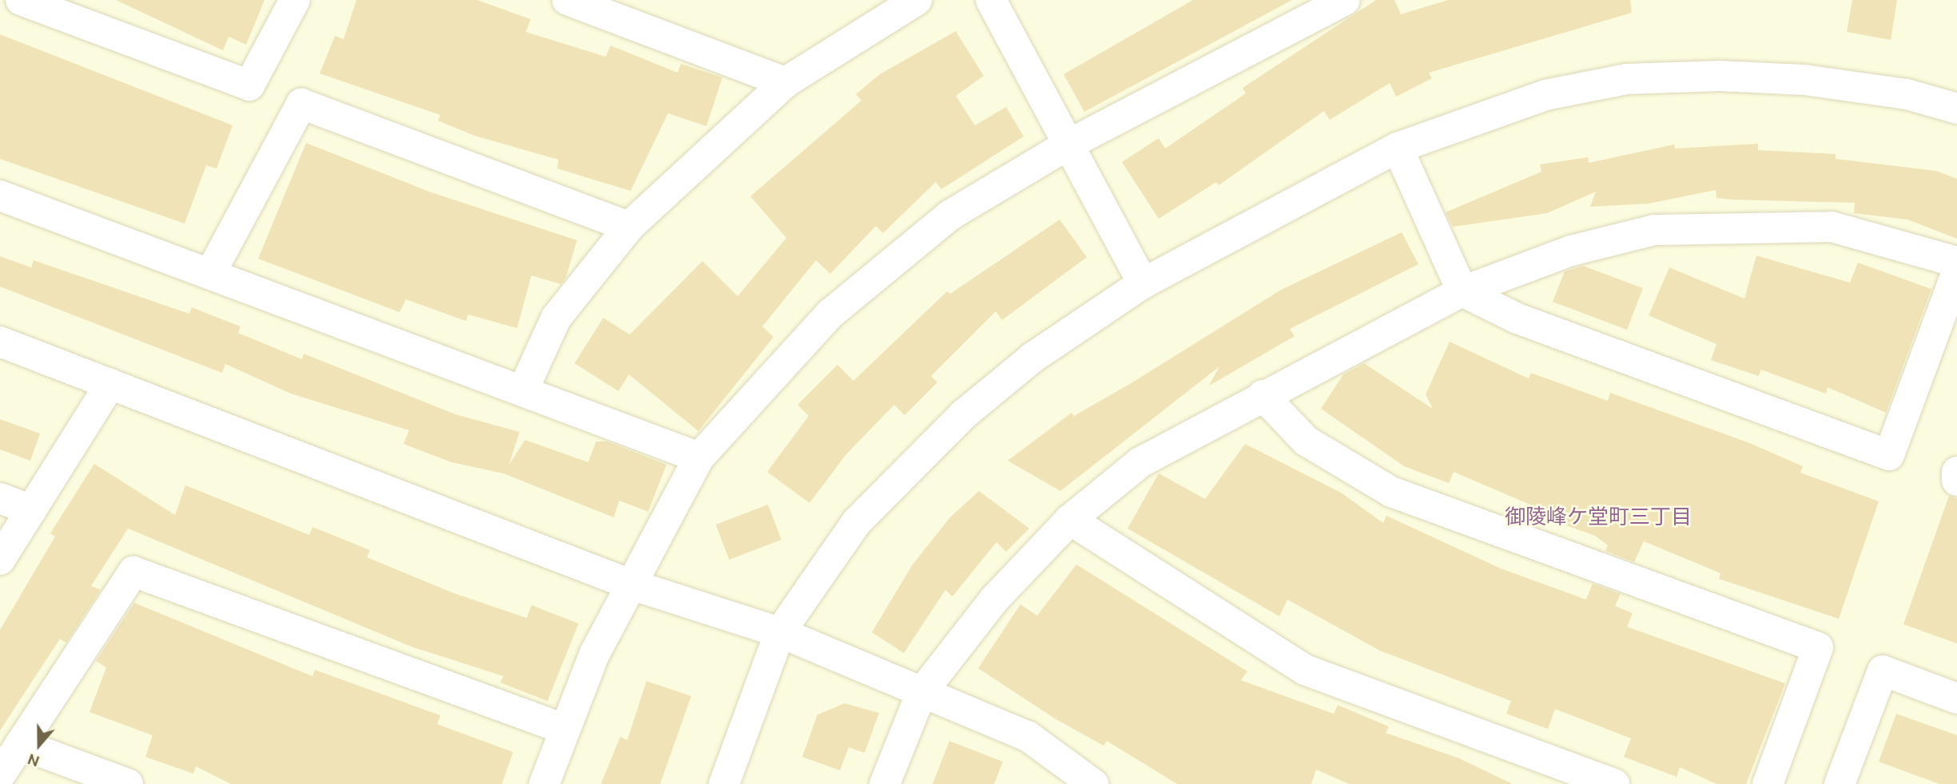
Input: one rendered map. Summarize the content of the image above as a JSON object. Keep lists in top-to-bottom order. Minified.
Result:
{"districts":["御陵峰ケ堂町三丁目"],"north":"bottom"}
